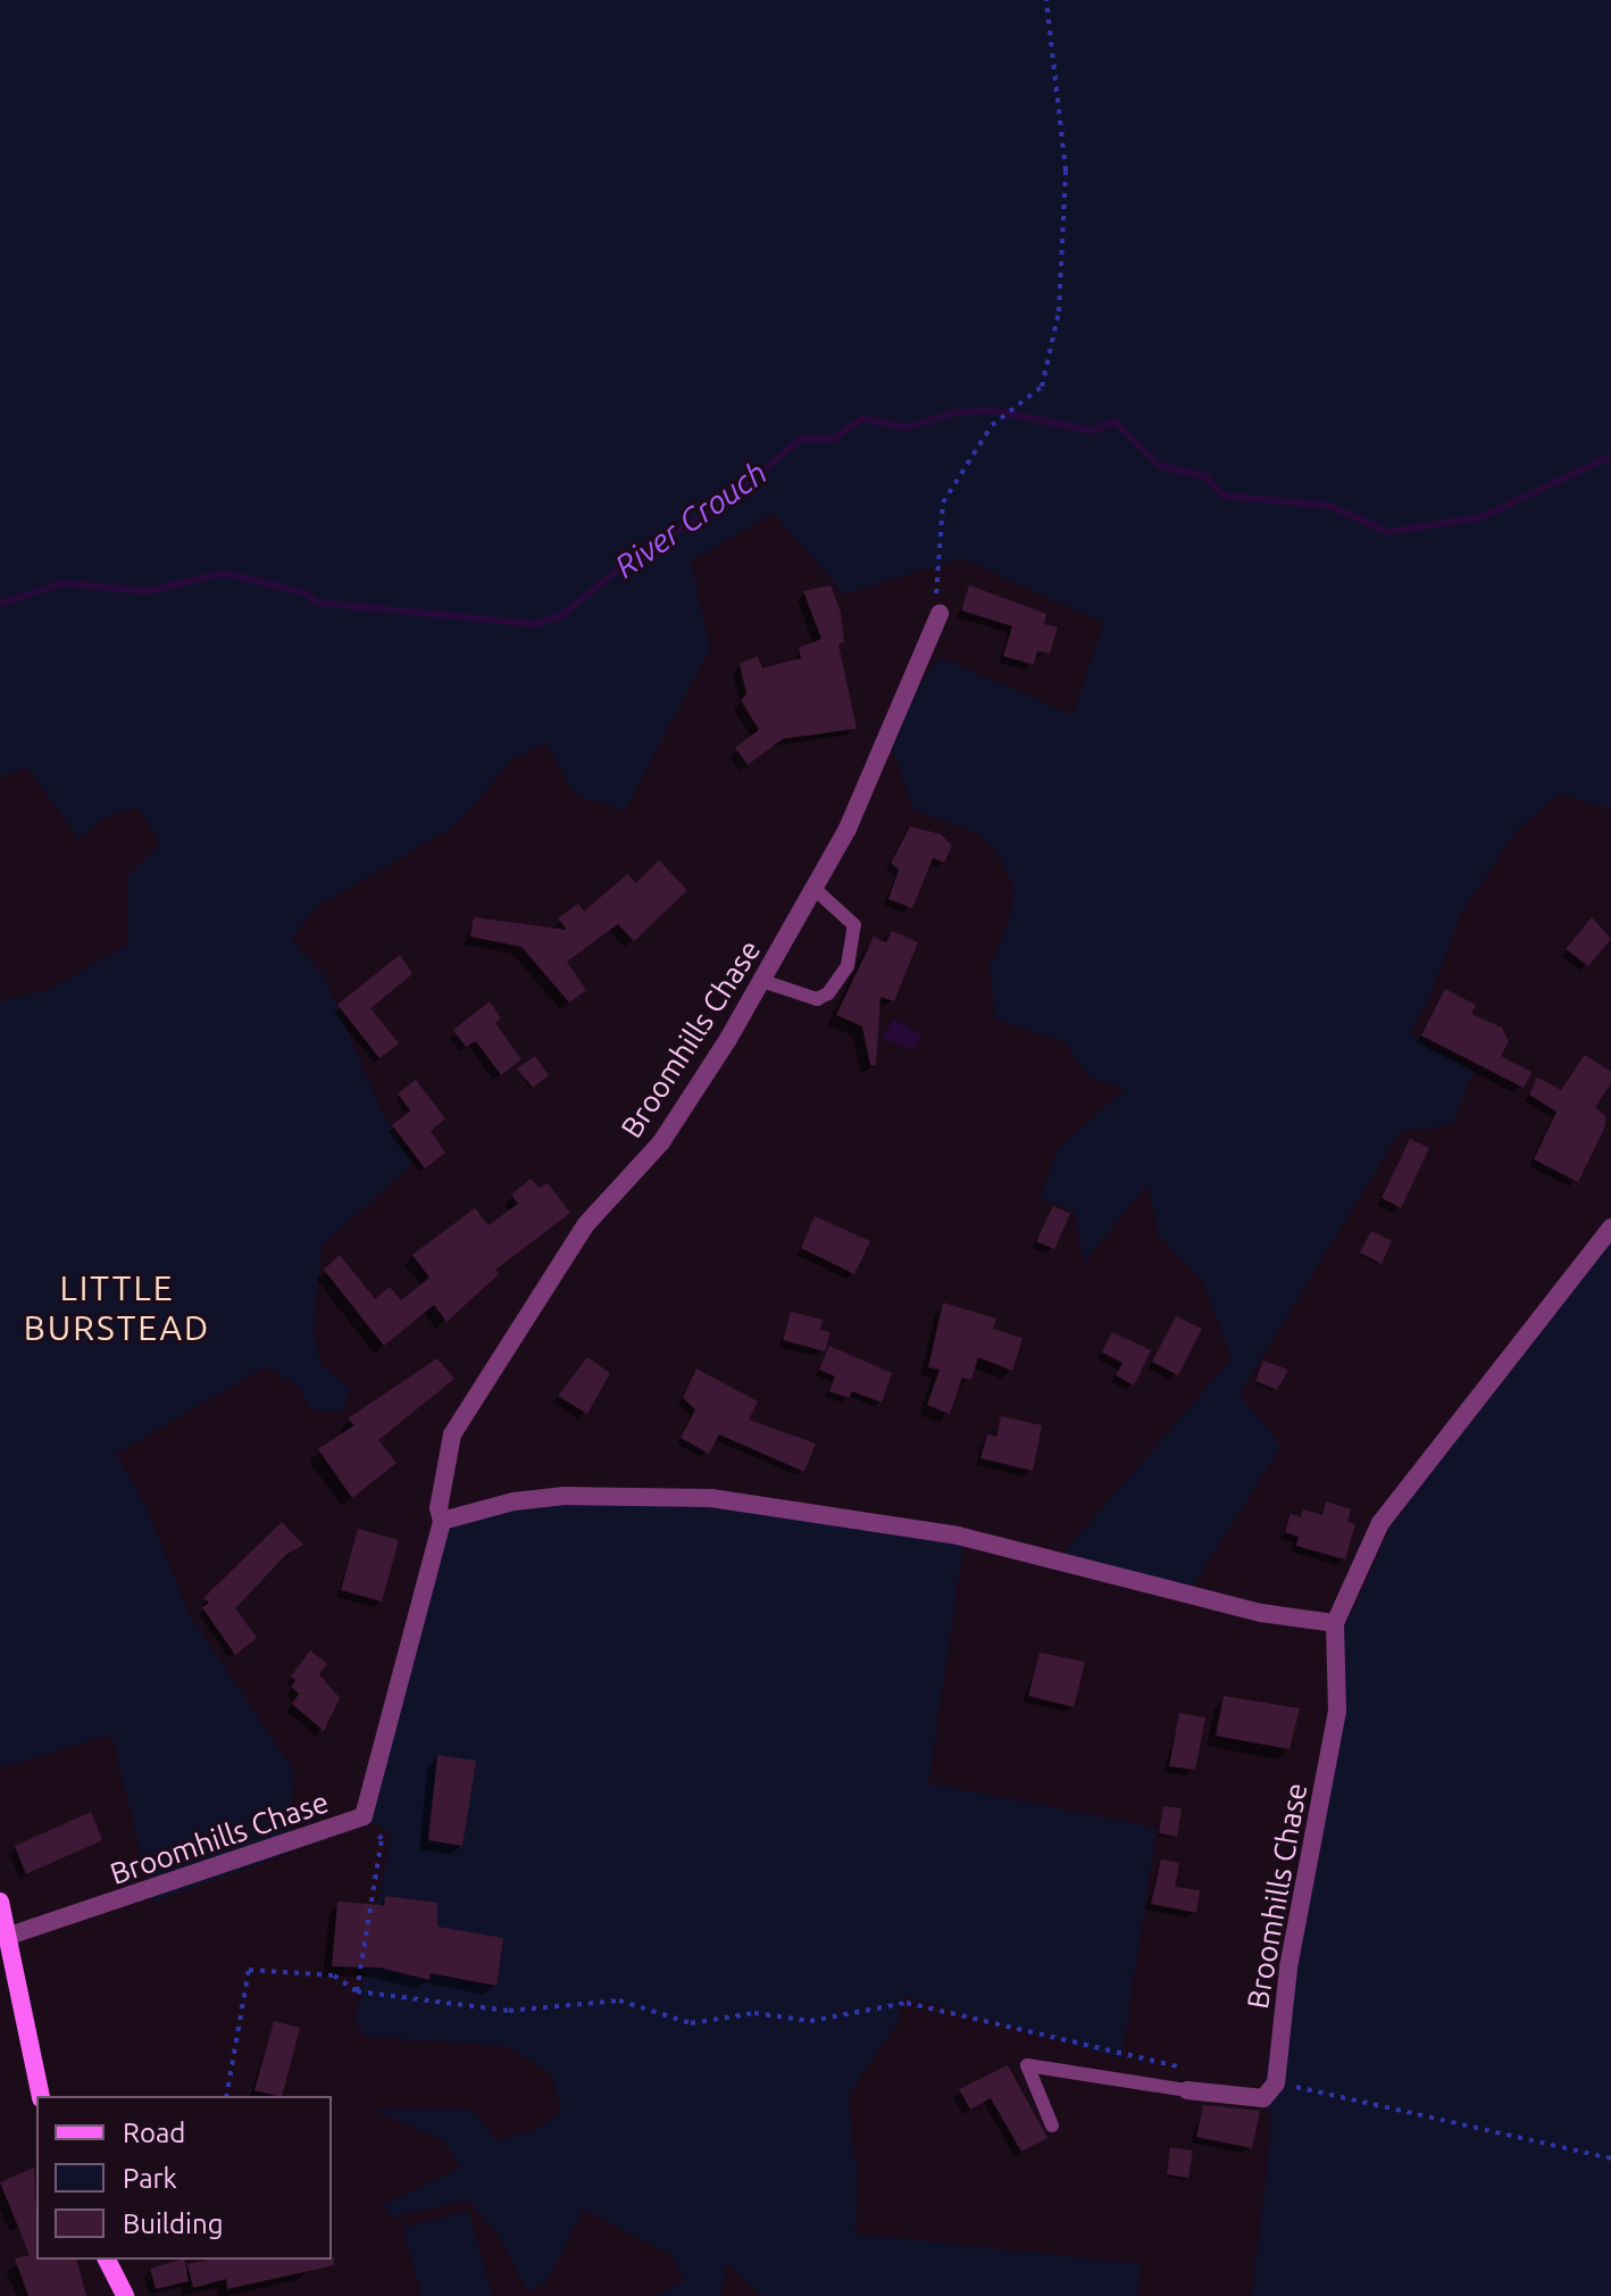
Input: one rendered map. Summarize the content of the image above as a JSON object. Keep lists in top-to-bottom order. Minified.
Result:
{"streets":{"street":["Broomhills Chase"]},"districts":["LITTLE BURSTEAD"],"water":["River Crouch"],"legend":["Road","Park","Building"]}
